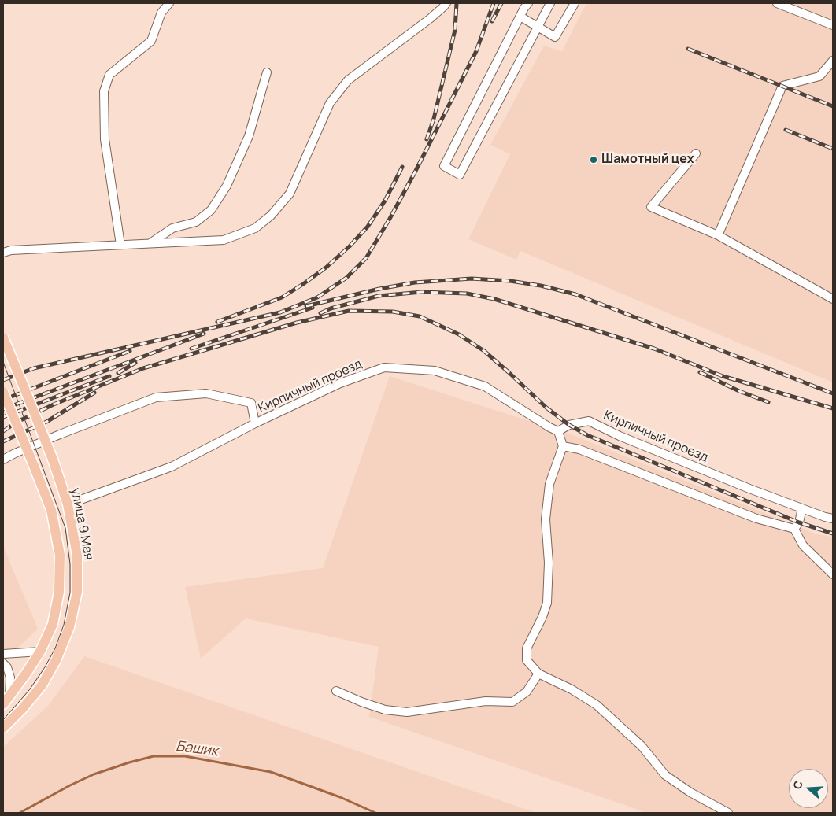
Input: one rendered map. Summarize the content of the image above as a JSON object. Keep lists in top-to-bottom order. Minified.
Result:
{"streets":{"main road":["улица 9 Мая"],"street":["Кирпичный проезд"]},"crossings":[["Кирпичный проезд","улица 9 Мая"]],"water":["Башик"],"places":["Шамотный цех"],"north":"left"}
